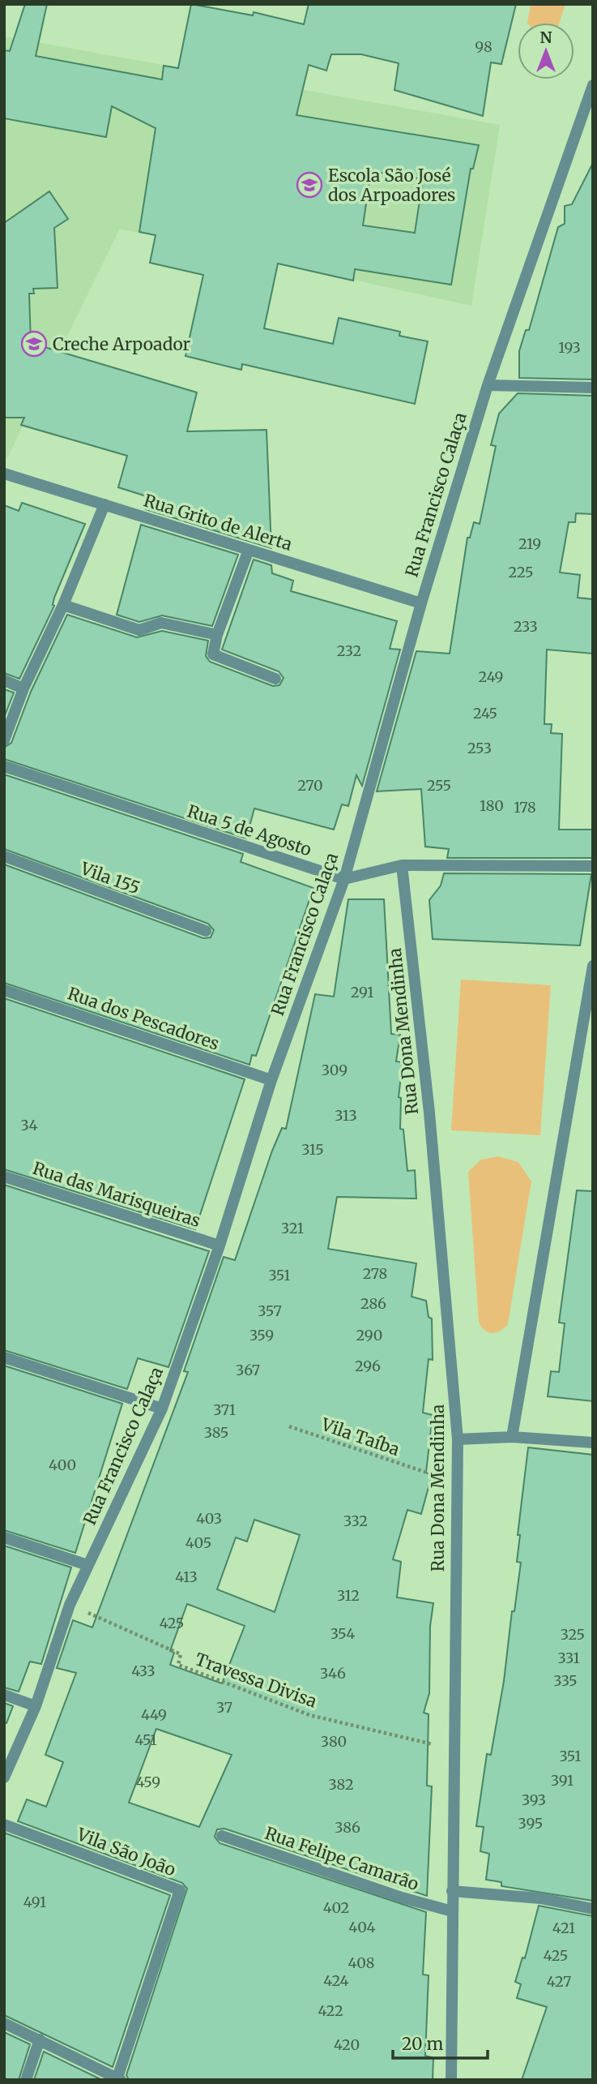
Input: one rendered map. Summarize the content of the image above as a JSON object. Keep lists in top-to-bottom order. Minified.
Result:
{"streets":{"street":["Rua Francisco Calaça","Rua Grito de Alerta","Rua 5 de Agosto","Vila 155","Rua dos Pescadores","Rua Dona Mendinha","Rua das Marisqueiras","Vila São João","Rua Felipe Camarão"],"path":["Vila Taíba","Travessa Divisa"]},"crossings":[["Rua Francisco Calaça","Rua Grito de Alerta"],["Rua Francisco Calaça","Rua 5 de Agosto"],["Rua Francisco Calaça","Rua dos Pescadores"],["Rua Francisco Calaça","Rua das Marisqueiras"],["Rua Francisco Calaça","Travessa Divisa"],["Rua Dona Mendinha","Vila Taíba"],["Rua Dona Mendinha","Travessa Divisa"],["Rua Dona Mendinha","Rua Felipe Camarão"]],"places":{"school or university":["Escola São José dos Arpoadores","Creche Arpoador"]},"house_numbers":["98","193","219","225","233","232","249","245","253","270","255","180","178","291","309","313","34","315","321","278","351","286","357","359","290","296","367","371","385","400","403","332","405","413","312","425","354","325","331","433","346","335","37","449","451","380","351","391","459","382","393","395","386","491","402","404","421","425","408","424","427","422","420"],"scale_bar":"20 m","north":"top"}
